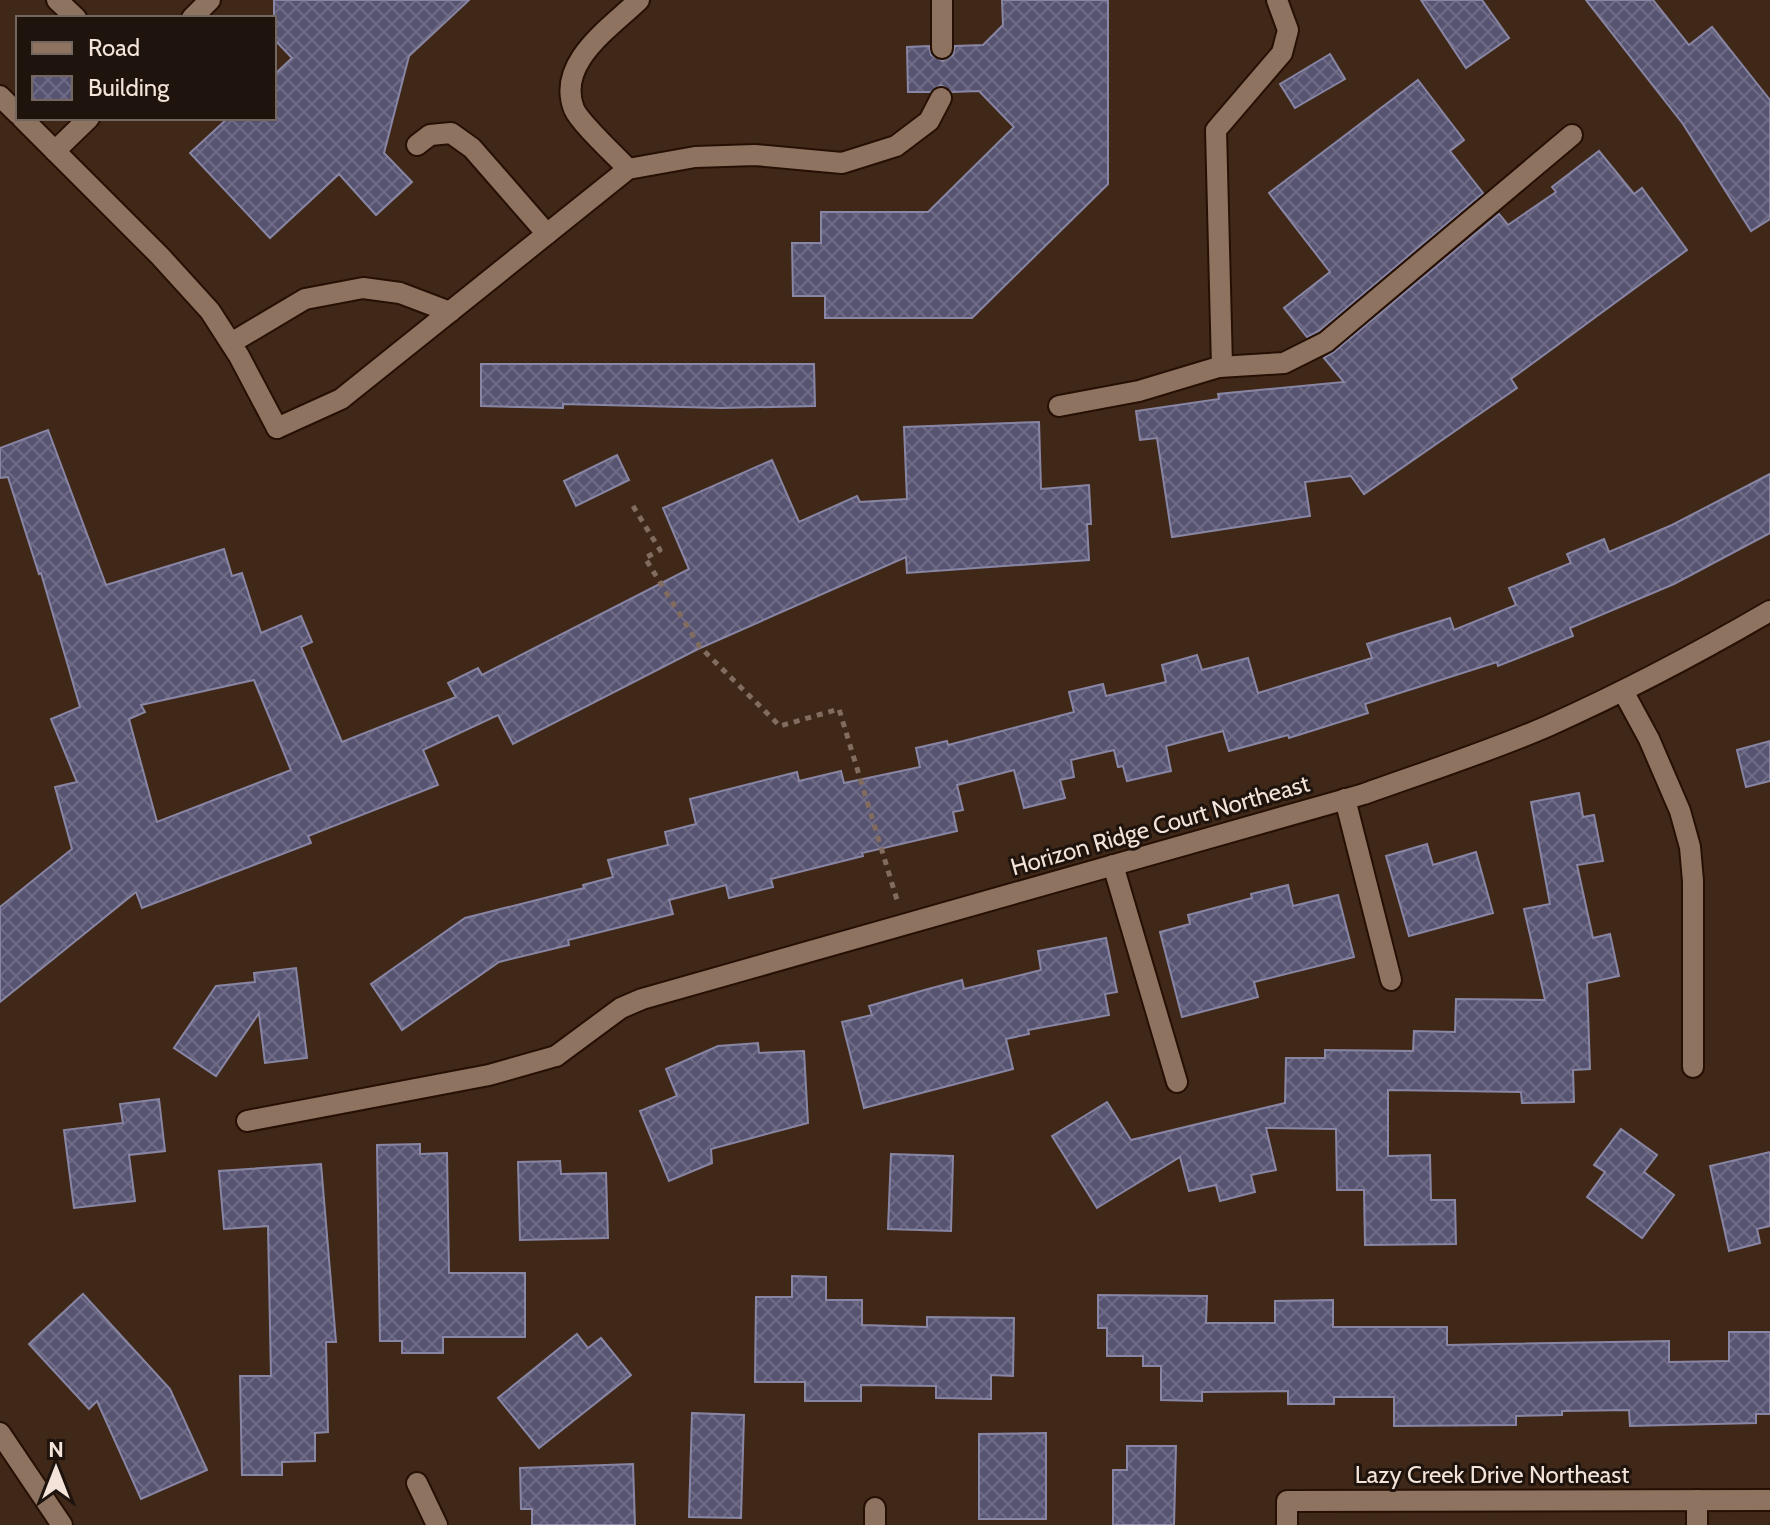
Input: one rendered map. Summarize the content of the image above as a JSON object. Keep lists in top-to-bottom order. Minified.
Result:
{"streets":{"street":["Horizon Ridge Court Northeast","Lazy Creek Drive Northeast"]},"legend":["Road","Building"],"north":"top"}
